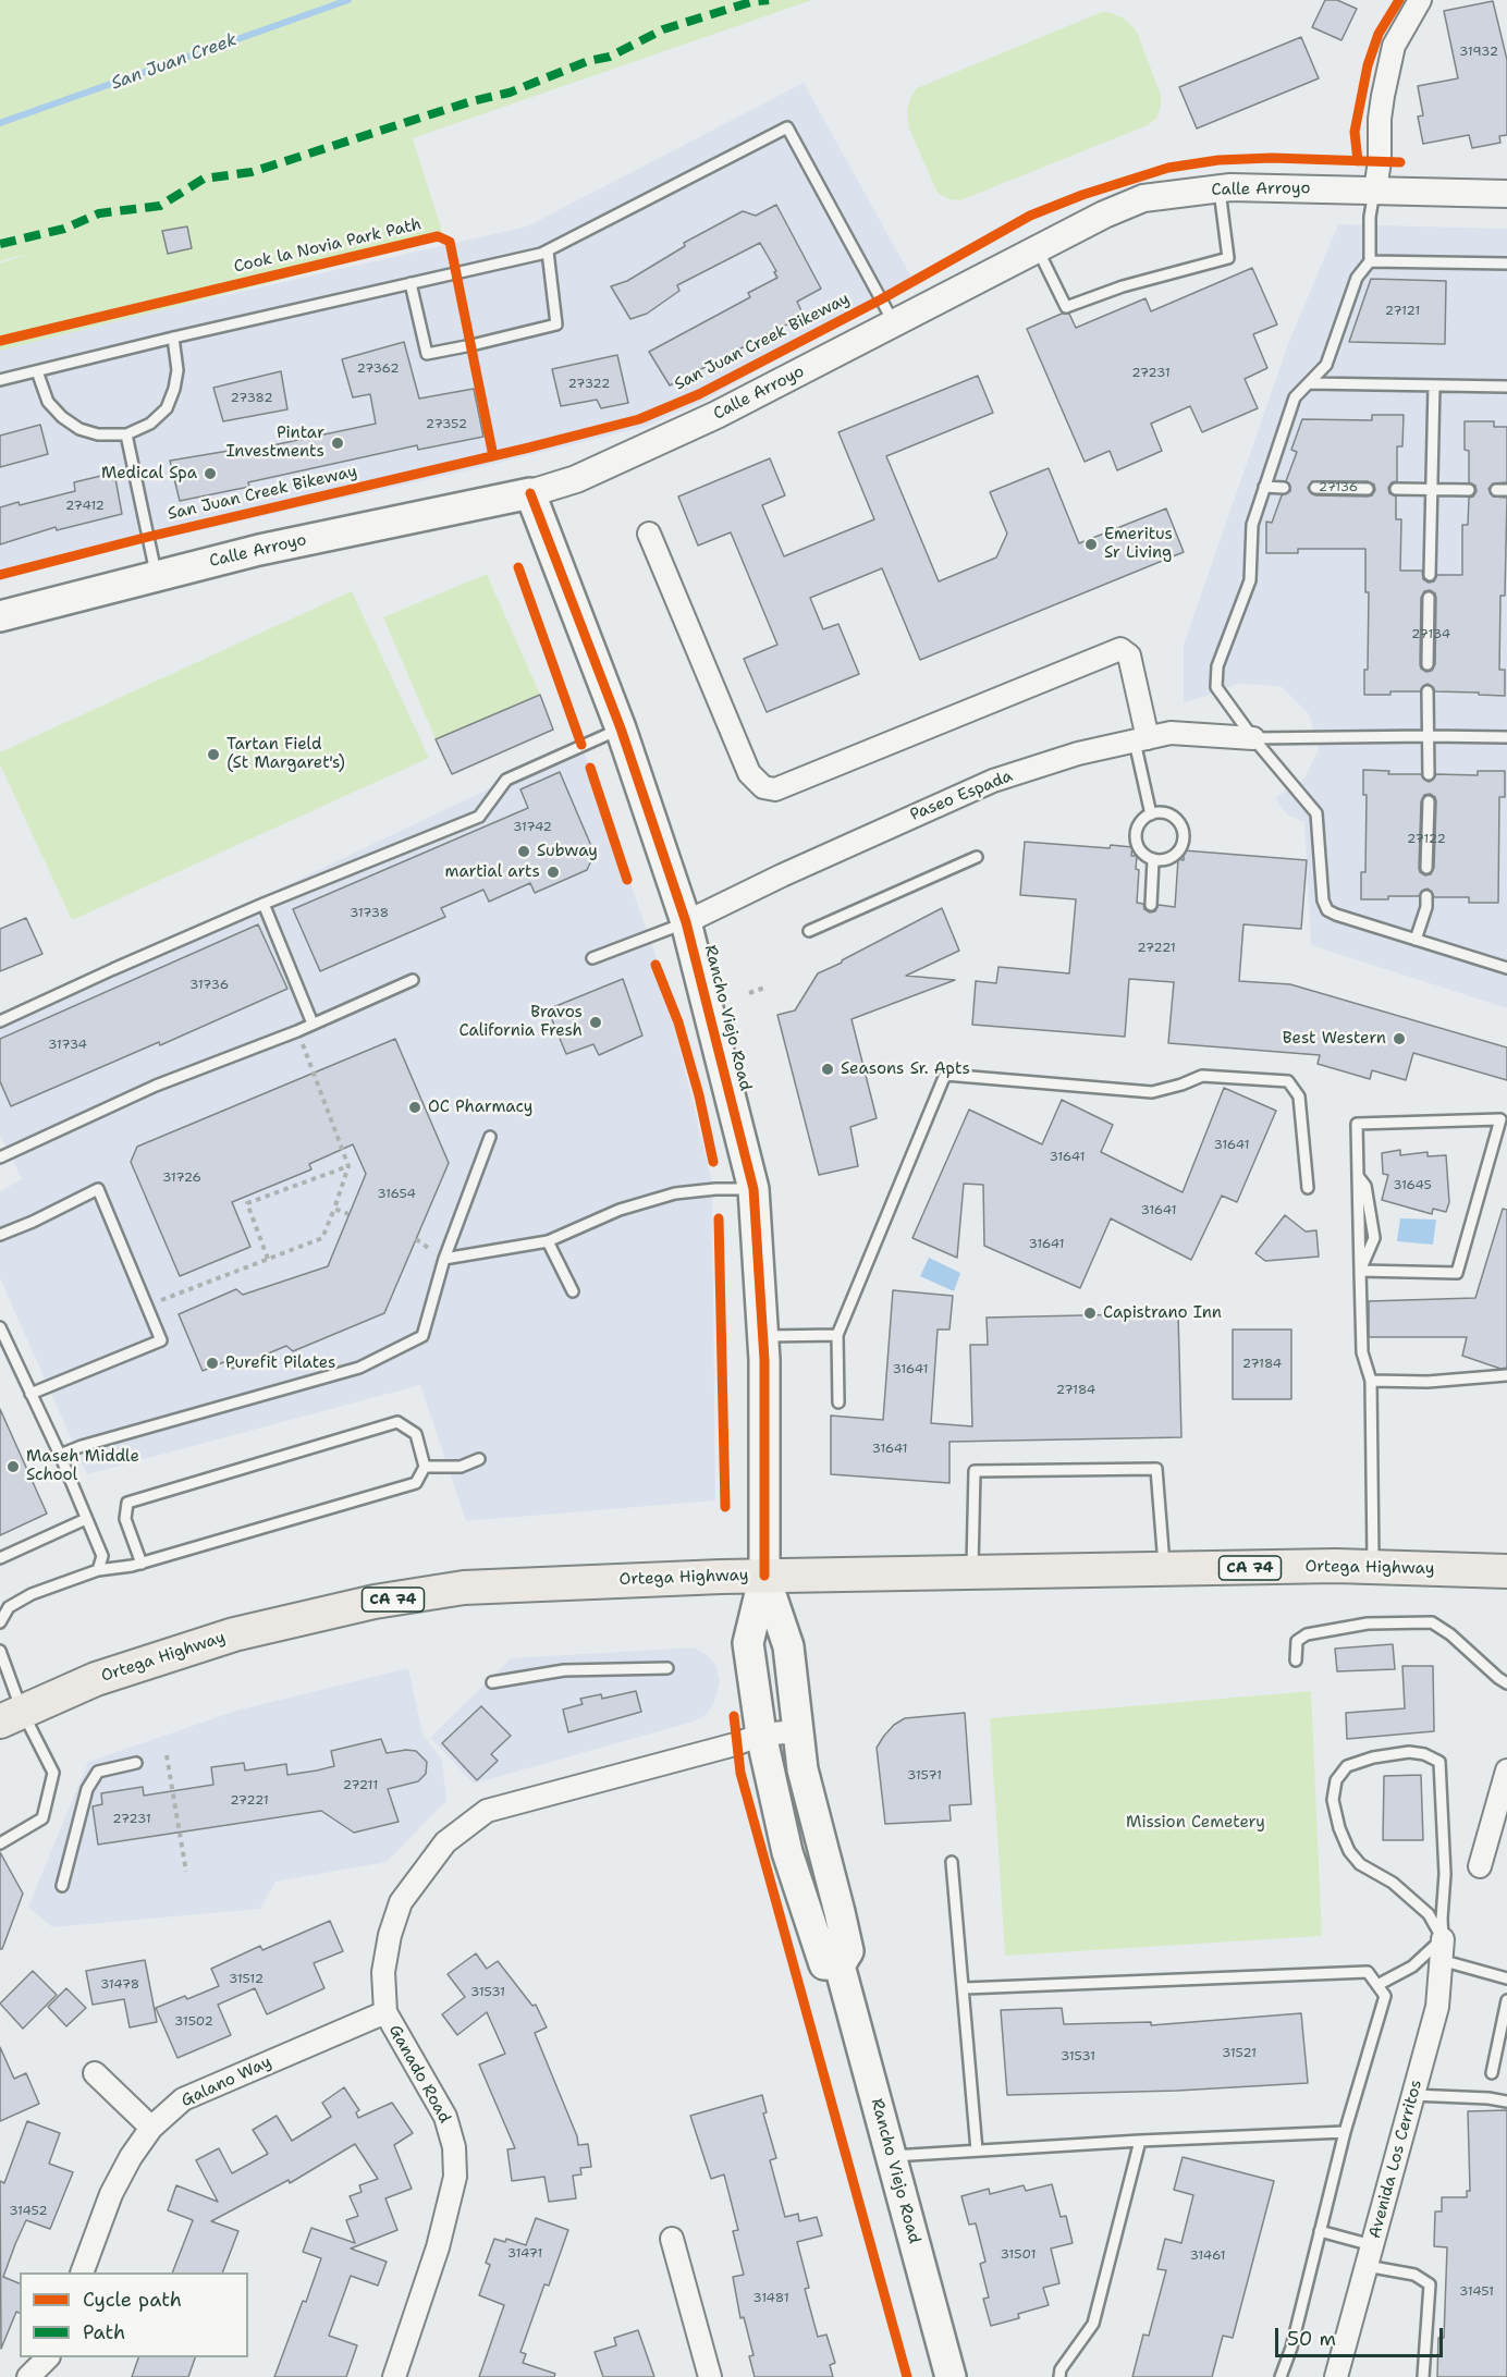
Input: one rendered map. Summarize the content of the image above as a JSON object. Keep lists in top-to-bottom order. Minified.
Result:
{"streets":{"main road":["Calle Arroyo","Rancho Viejo Road","CA 74","Ortega Highway"],"street":["Paseo Espada","Ganado Road","Galano Way","Avenida Los Cerritos"],"cycle path":["Cook la Novia Park Path","San Juan Creek Bikeway"]},"crossings":[["Calle Arroyo","Rancho Viejo Road"],["Paseo Espada","Rancho Viejo Road"],["Rancho Viejo Road","Ortega Highway"],["Rancho Viejo Road","Ganado Road"],["Ganado Road","Galano Way"]],"water":["San Juan Creek"],"parks":["Mission Cemetery"],"places":["Pintar Investments","Medical Spa","Emeritus Sr Living","Tartan Field (St Margaret's)","Subway","martial arts","Bravos California Fresh","Best Western","Seasons Sr. Apts","OC Pharmacy","Capistrano Inn","Purefit Pilates","Maseh Middle School"],"house_numbers":["31932","27121","27362","27231","27322","27382","27352","27136","27412","27134","31742","27122","31738","27221","31736","31734","31641","31641","31726","31645","31654","31641","31641","27184","31641","27184","31641","31571","27211","27221","27231","31512","31478","31531","31502","31521","31531","31452","31471","31501","31461","31451","31481"],"legend":["Cycle path","Path"],"scale_bar":"50 m"}
